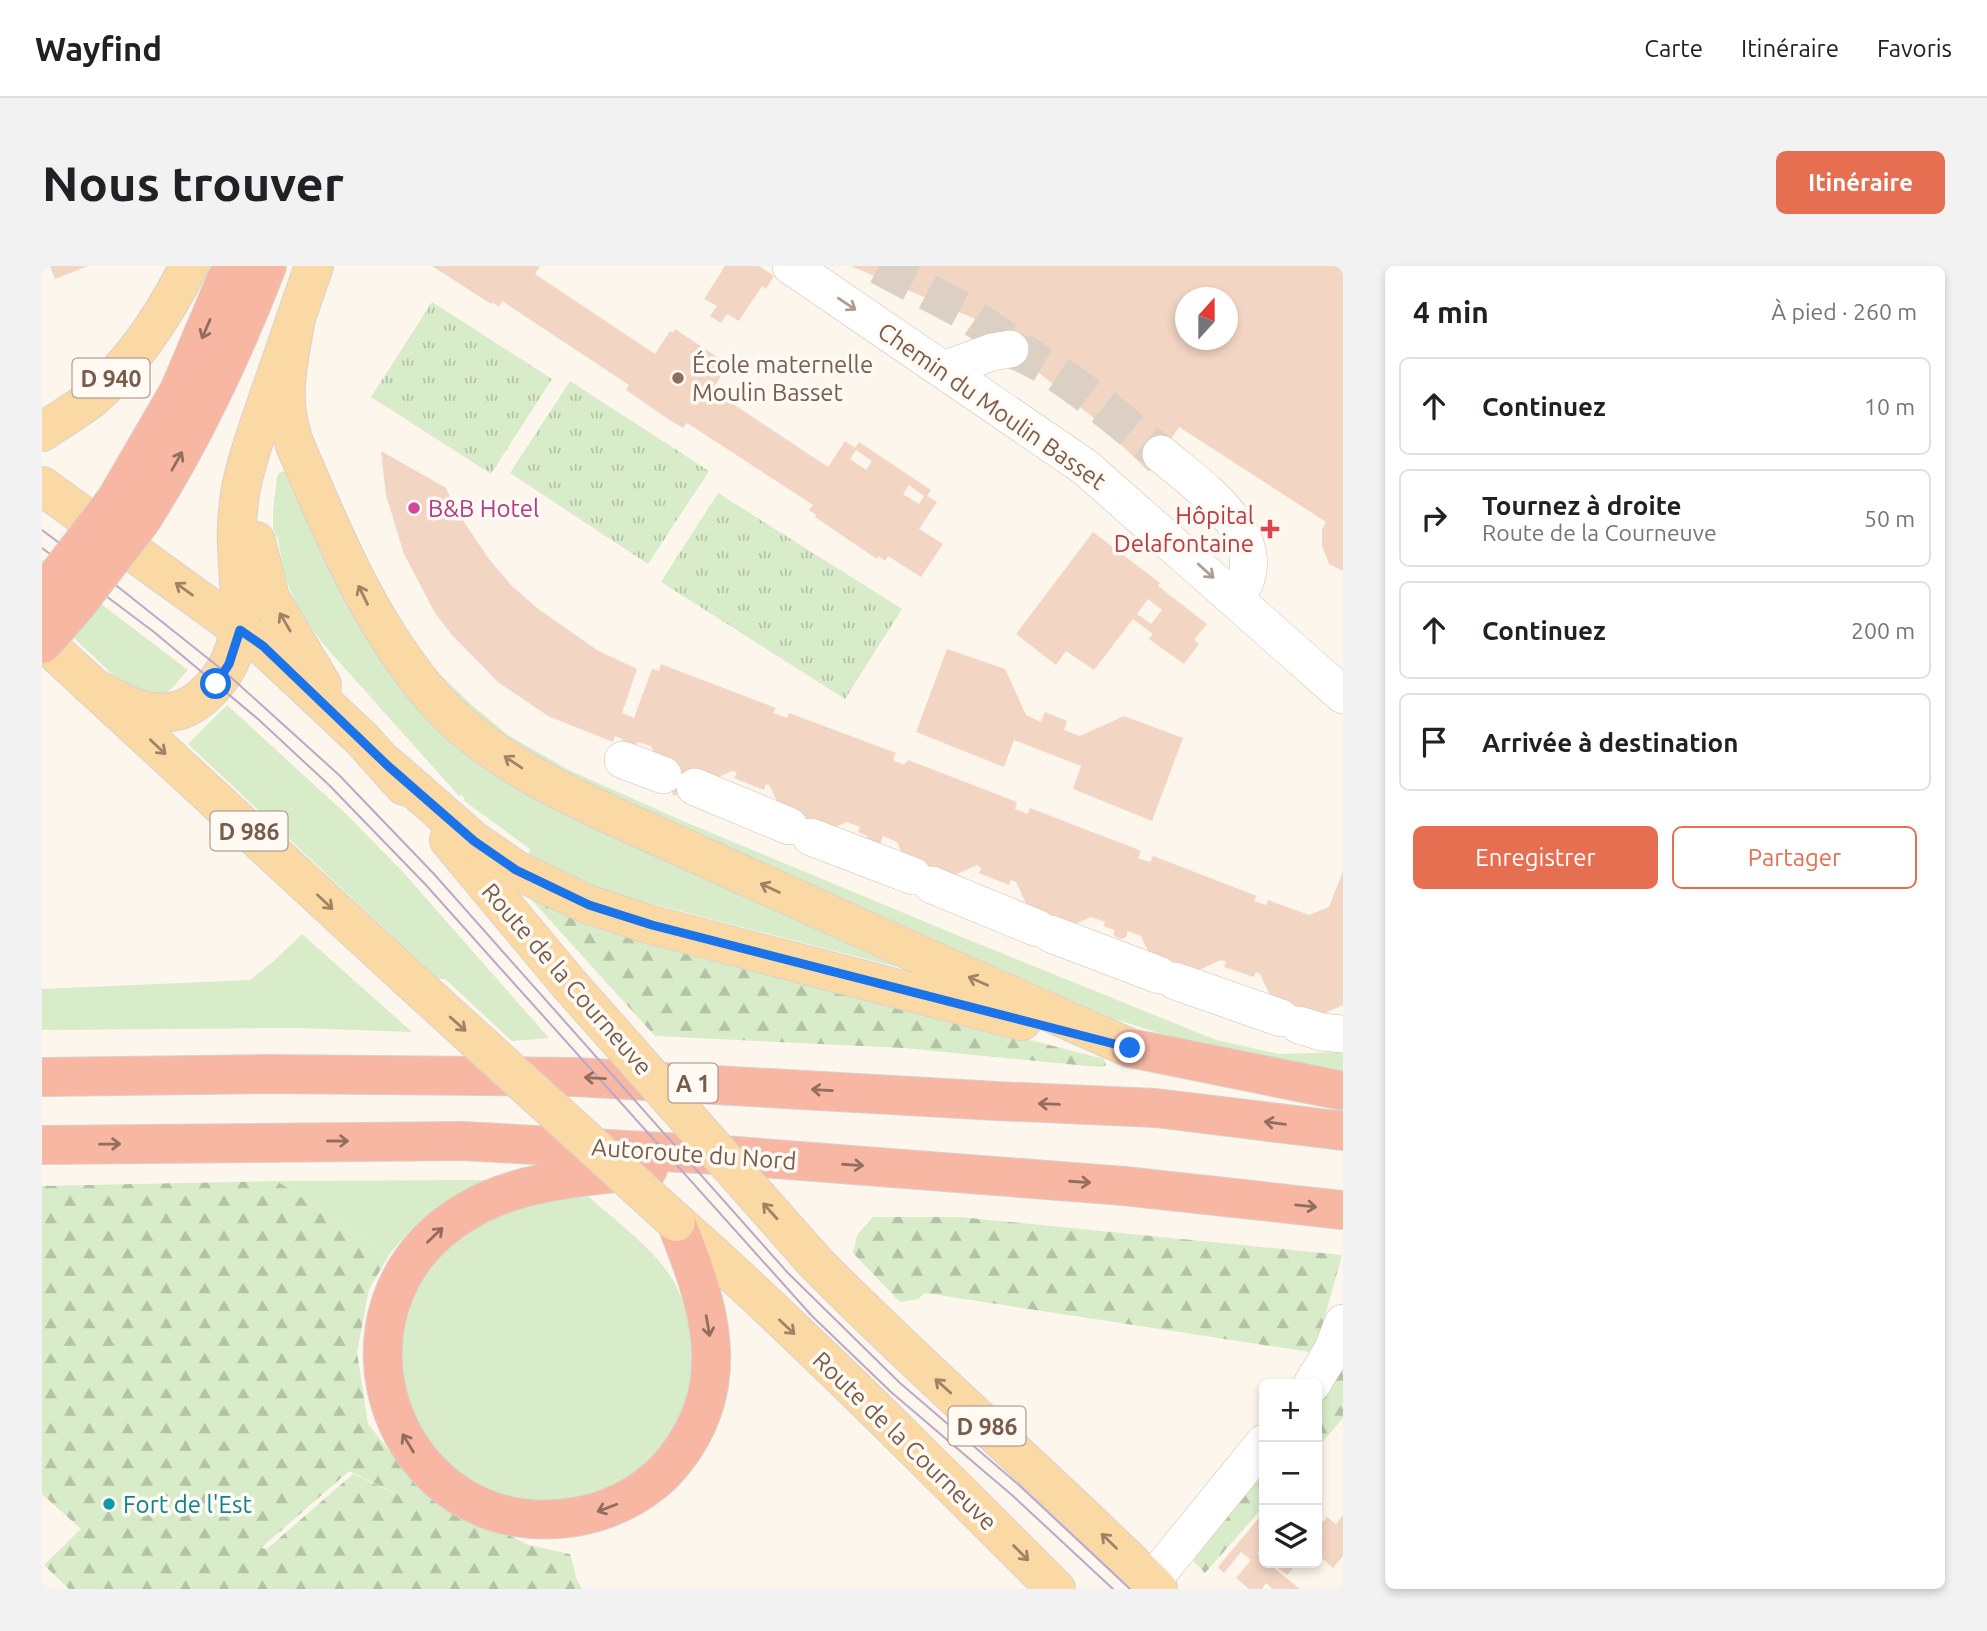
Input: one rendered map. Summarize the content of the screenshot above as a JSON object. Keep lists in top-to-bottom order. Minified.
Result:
{"streets":{"highway":["A 1","Autoroute du Nord"],"main road":["D 940","D 986","Route de la Courneuve"],"street":["Chemin du Moulin Basset"]},"one_way":["Chemin du Moulin Basset"],"places":{"other":["École maternelle Moulin Basset","B&B Hotel","Fort de l'Est"],"health":["Hôpital Delafontaine"]},"north":"top","page":{"header":"Wayfind","nav":["Carte","Itinéraire","Favoris"],"buttons":["Itinéraire",["Enregistrer","Partager"]],"title":"Nous trouver","heading":["4 min","À pied · 260 m"],"list":[["Continuez","10 m"],["Tournez à droite","Route de la Courneuve","50 m"],["Continuez","200 m"],"Arrivée à destination"],"map_buttons":["+","−"]}}
